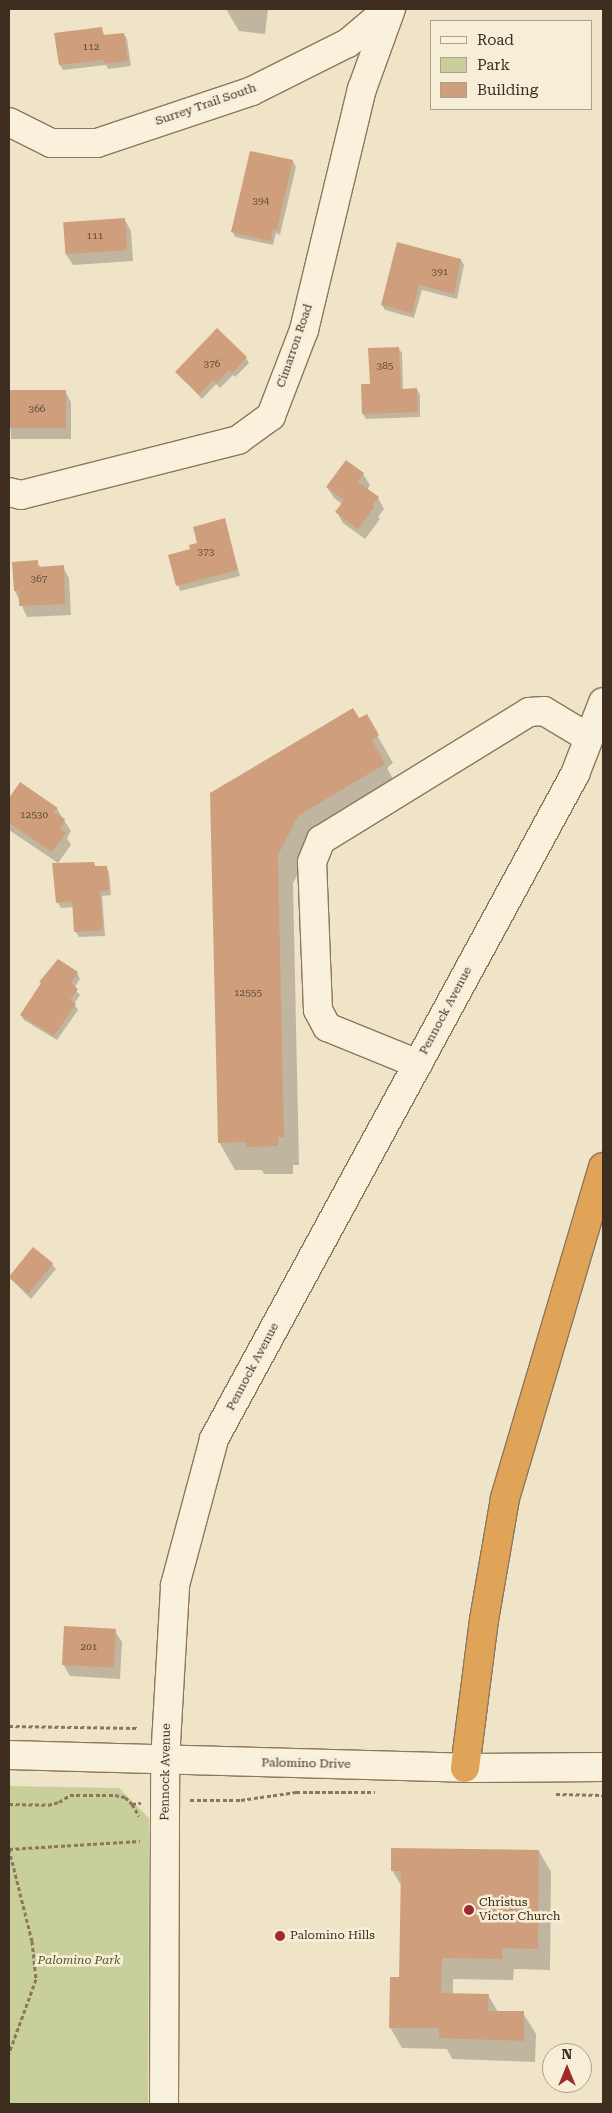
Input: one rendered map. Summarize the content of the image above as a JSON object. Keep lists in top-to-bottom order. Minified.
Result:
{"streets":{"street":["Surrey Trail South","Cimarron Road","Pennock Avenue","Palomino Drive"]},"crossings":[["Surrey Trail South","Cimarron Road"],["Pennock Avenue","Palomino Drive"]],"parks":["Palomino Park"],"places":["Christus Victor Church","Palomino Hills"],"house_numbers":["112","394","111","391","376","385","366","373","367","12530","12555","201"],"legend":["Road","Park","Building"],"north":"top"}
